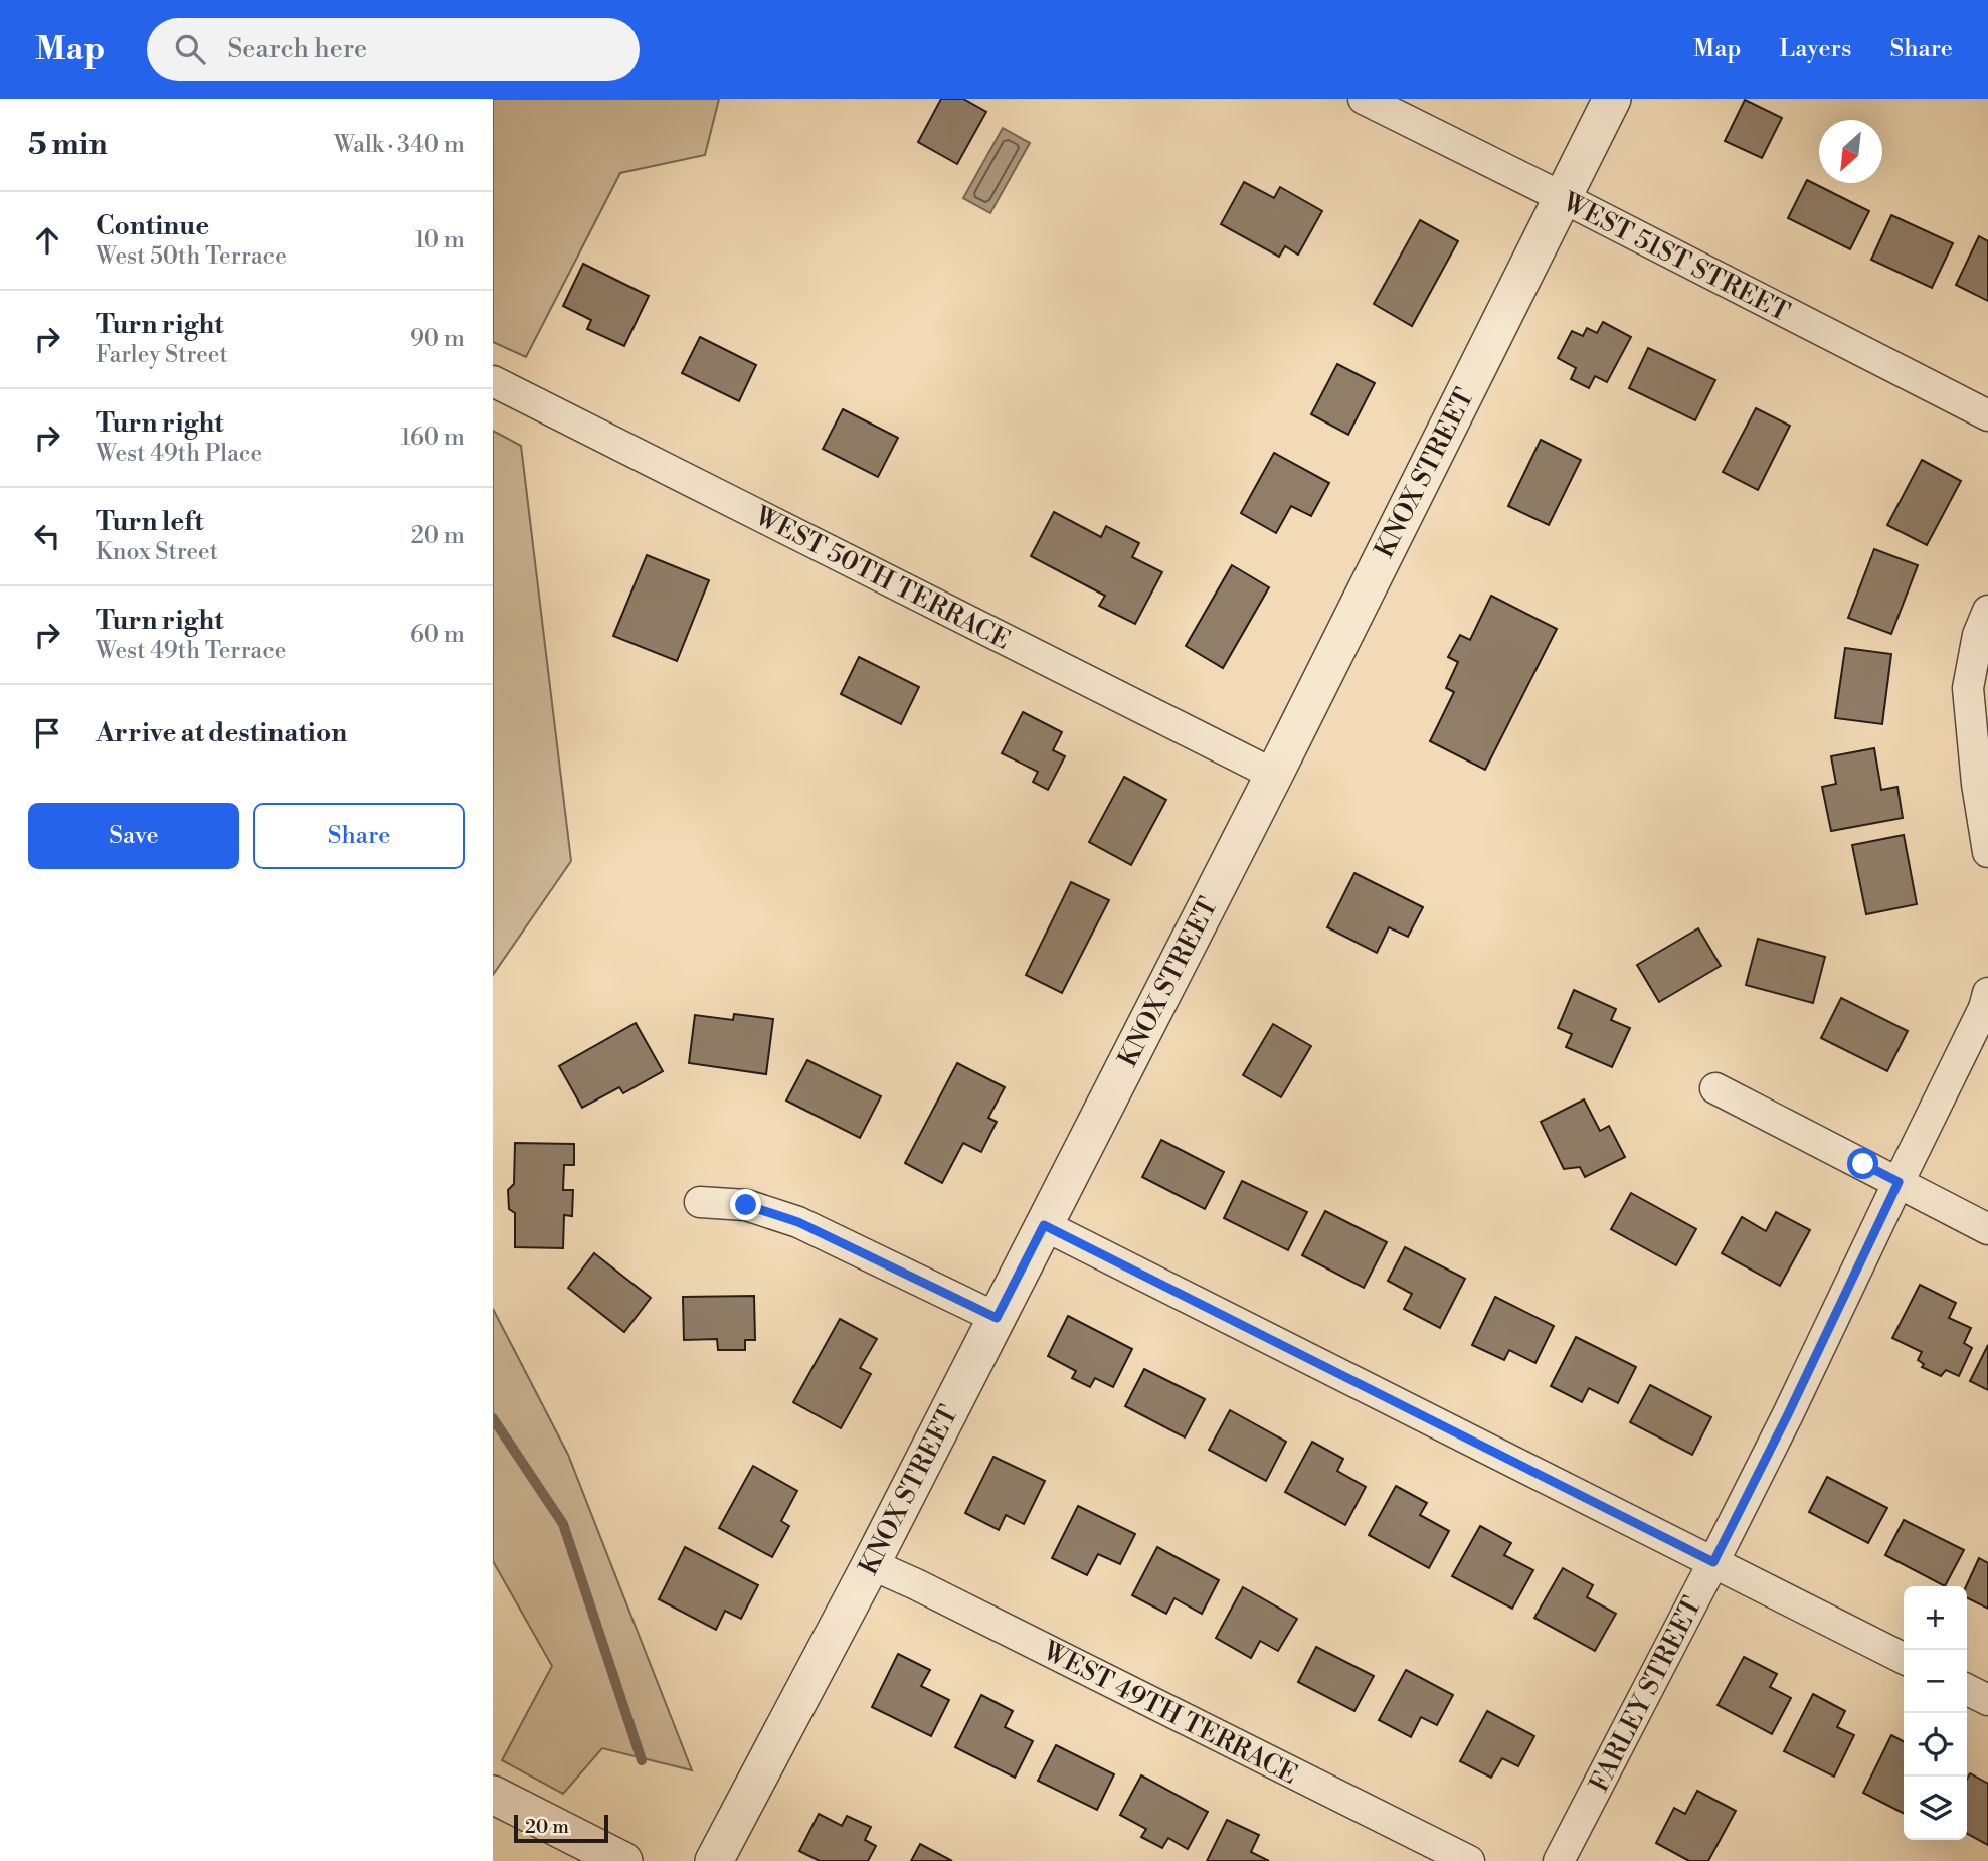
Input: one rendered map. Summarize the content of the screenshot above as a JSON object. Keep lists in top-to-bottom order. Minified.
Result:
{"streets":{"street":["WEST 51ST STREET","KNOX STREET","WEST 50TH TERRACE","FARLEY STREET","WEST 49TH TERRACE"]},"crossings":[["WEST 51ST STREET","KNOX STREET"],["KNOX STREET","WEST 50TH TERRACE"],["KNOX STREET","WEST 49TH TERRACE"]],"scale_bar":"20 m","north":"bottom left","page":{"header":"Map","search":"Search here","nav":["Map","Layers","Share"],"heading":["5 min","Walk · 340 m"],"list":[["Continue","West 50th Terrace","10 m"],["Turn right","Farley Street","90 m"],["Turn right","West 49th Place","160 m"],["Turn left","Knox Street","20 m"],["Turn right","West 49th Terrace","60 m"],"Arrive at destination"],"buttons":["Save","Share"],"map_buttons":["+","−"],"scale":"20 m"}}
